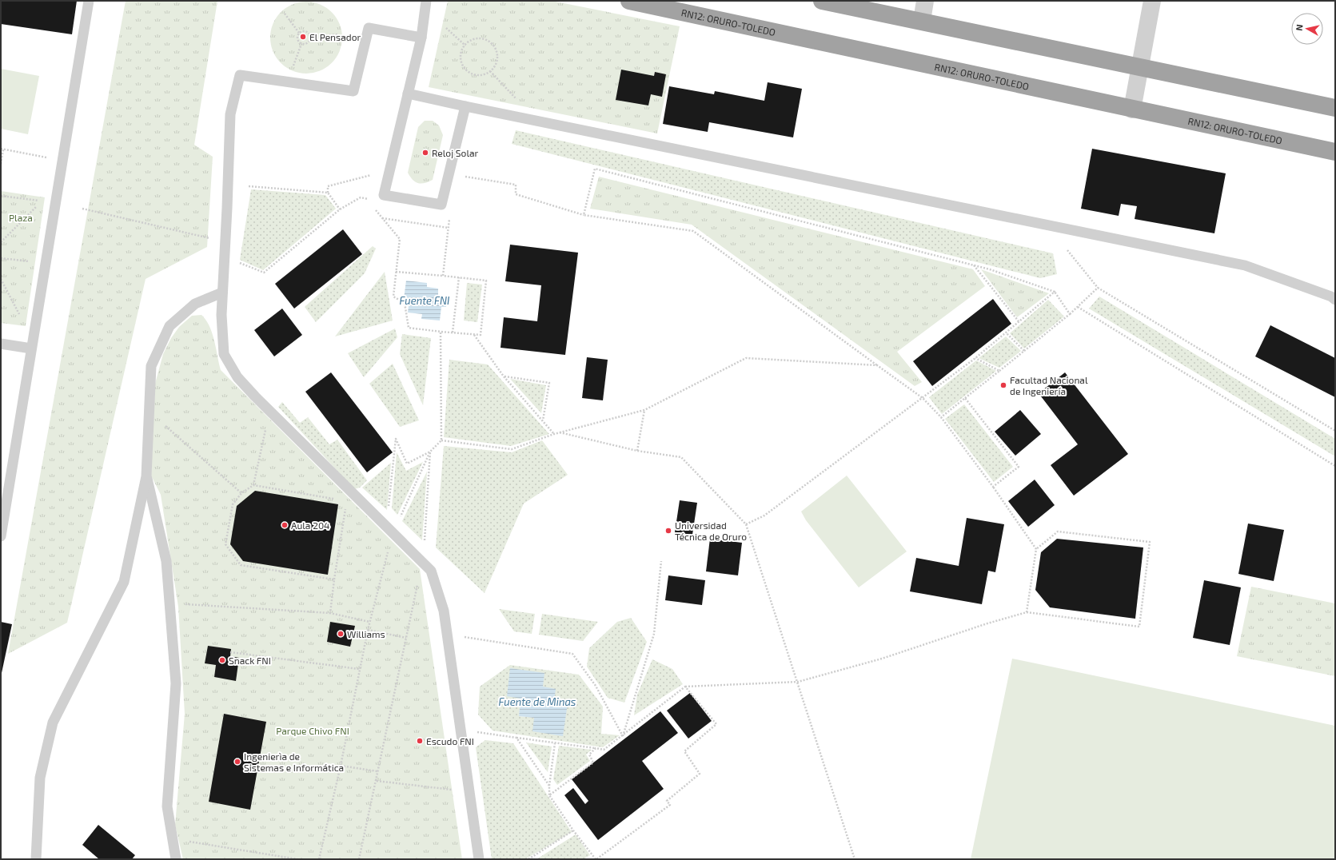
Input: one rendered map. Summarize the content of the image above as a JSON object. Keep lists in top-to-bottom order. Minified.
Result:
{"streets":{"highway":["RN12: ORURO-TOLEDO"]},"water":["Fuente FNI","Fuente de Minas"],"parks":["Plaza","Parque Chivo FNI"],"places":["El Pensador","Reloj Solar","Facultad Nacional de Ingeniería","Aula 204","Universidad Técnica de Oruro","Williams","Snack FNI","Escudo FNI","Ingenierìa de Sistemas e Informática"],"north":"left"}
